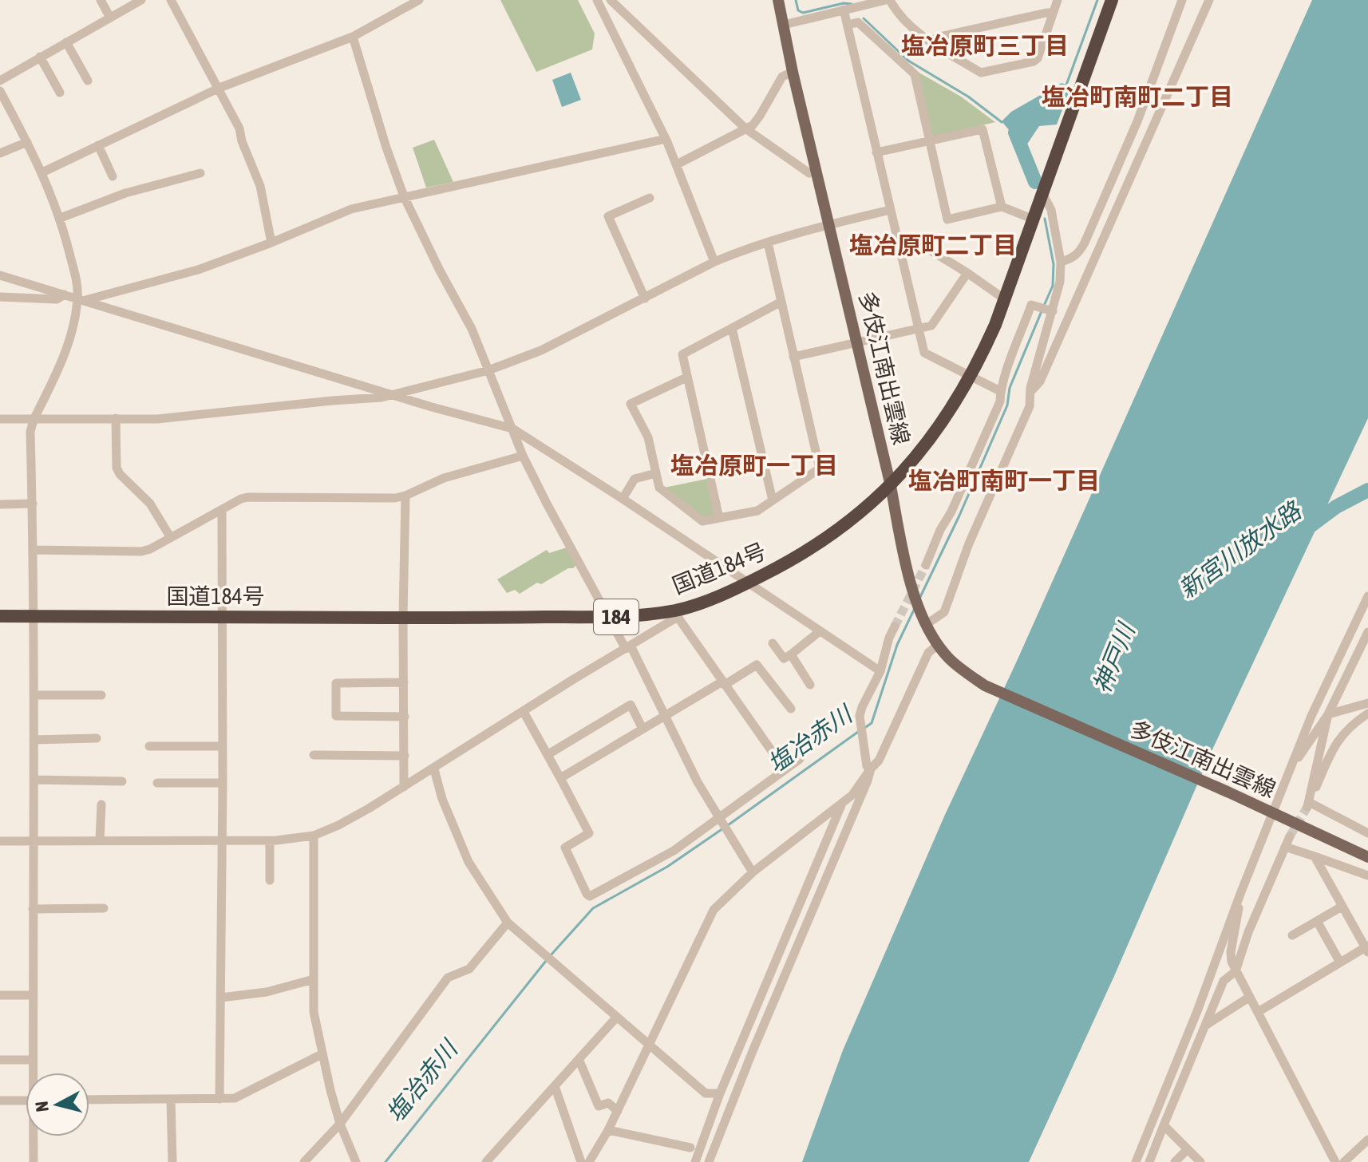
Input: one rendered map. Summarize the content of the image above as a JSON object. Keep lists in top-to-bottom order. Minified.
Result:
{"streets":{"highway":["国道184号","184"],"main road":["多伎江南出雲線"]},"crossings":[["多伎江南出雲線","国道184号"]],"districts":["塩冶原町三丁目","塩冶町南町二丁目","塩冶原町二丁目","塩冶原町一丁目","塩冶町南町一丁目"],"water":["新宮川放水路","神戸川","塩冶赤川"],"north":"left"}
